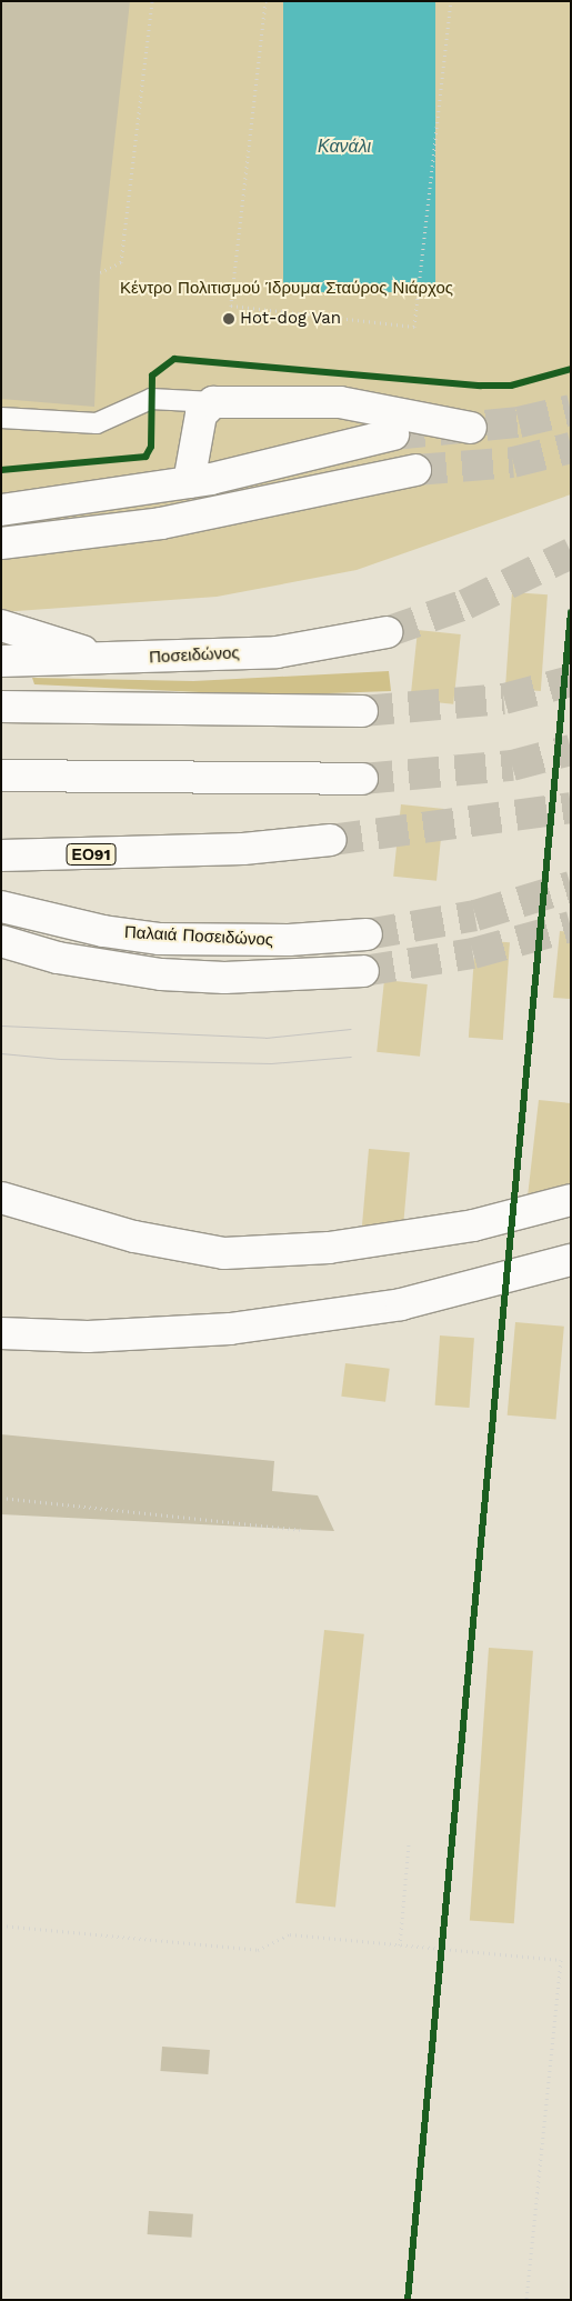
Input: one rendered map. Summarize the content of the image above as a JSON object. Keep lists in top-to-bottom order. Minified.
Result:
{"streets":{"main road":["Ποσειδώνος","ΕΟ91","Παλαιά Ποσειδώνος"]},"water":["Κανάλι"],"parks":["Κέντρο Πολιτισμού Ίδρυμα Σταύρος Νιάρχος"],"places":["Hot-dog Van"]}
